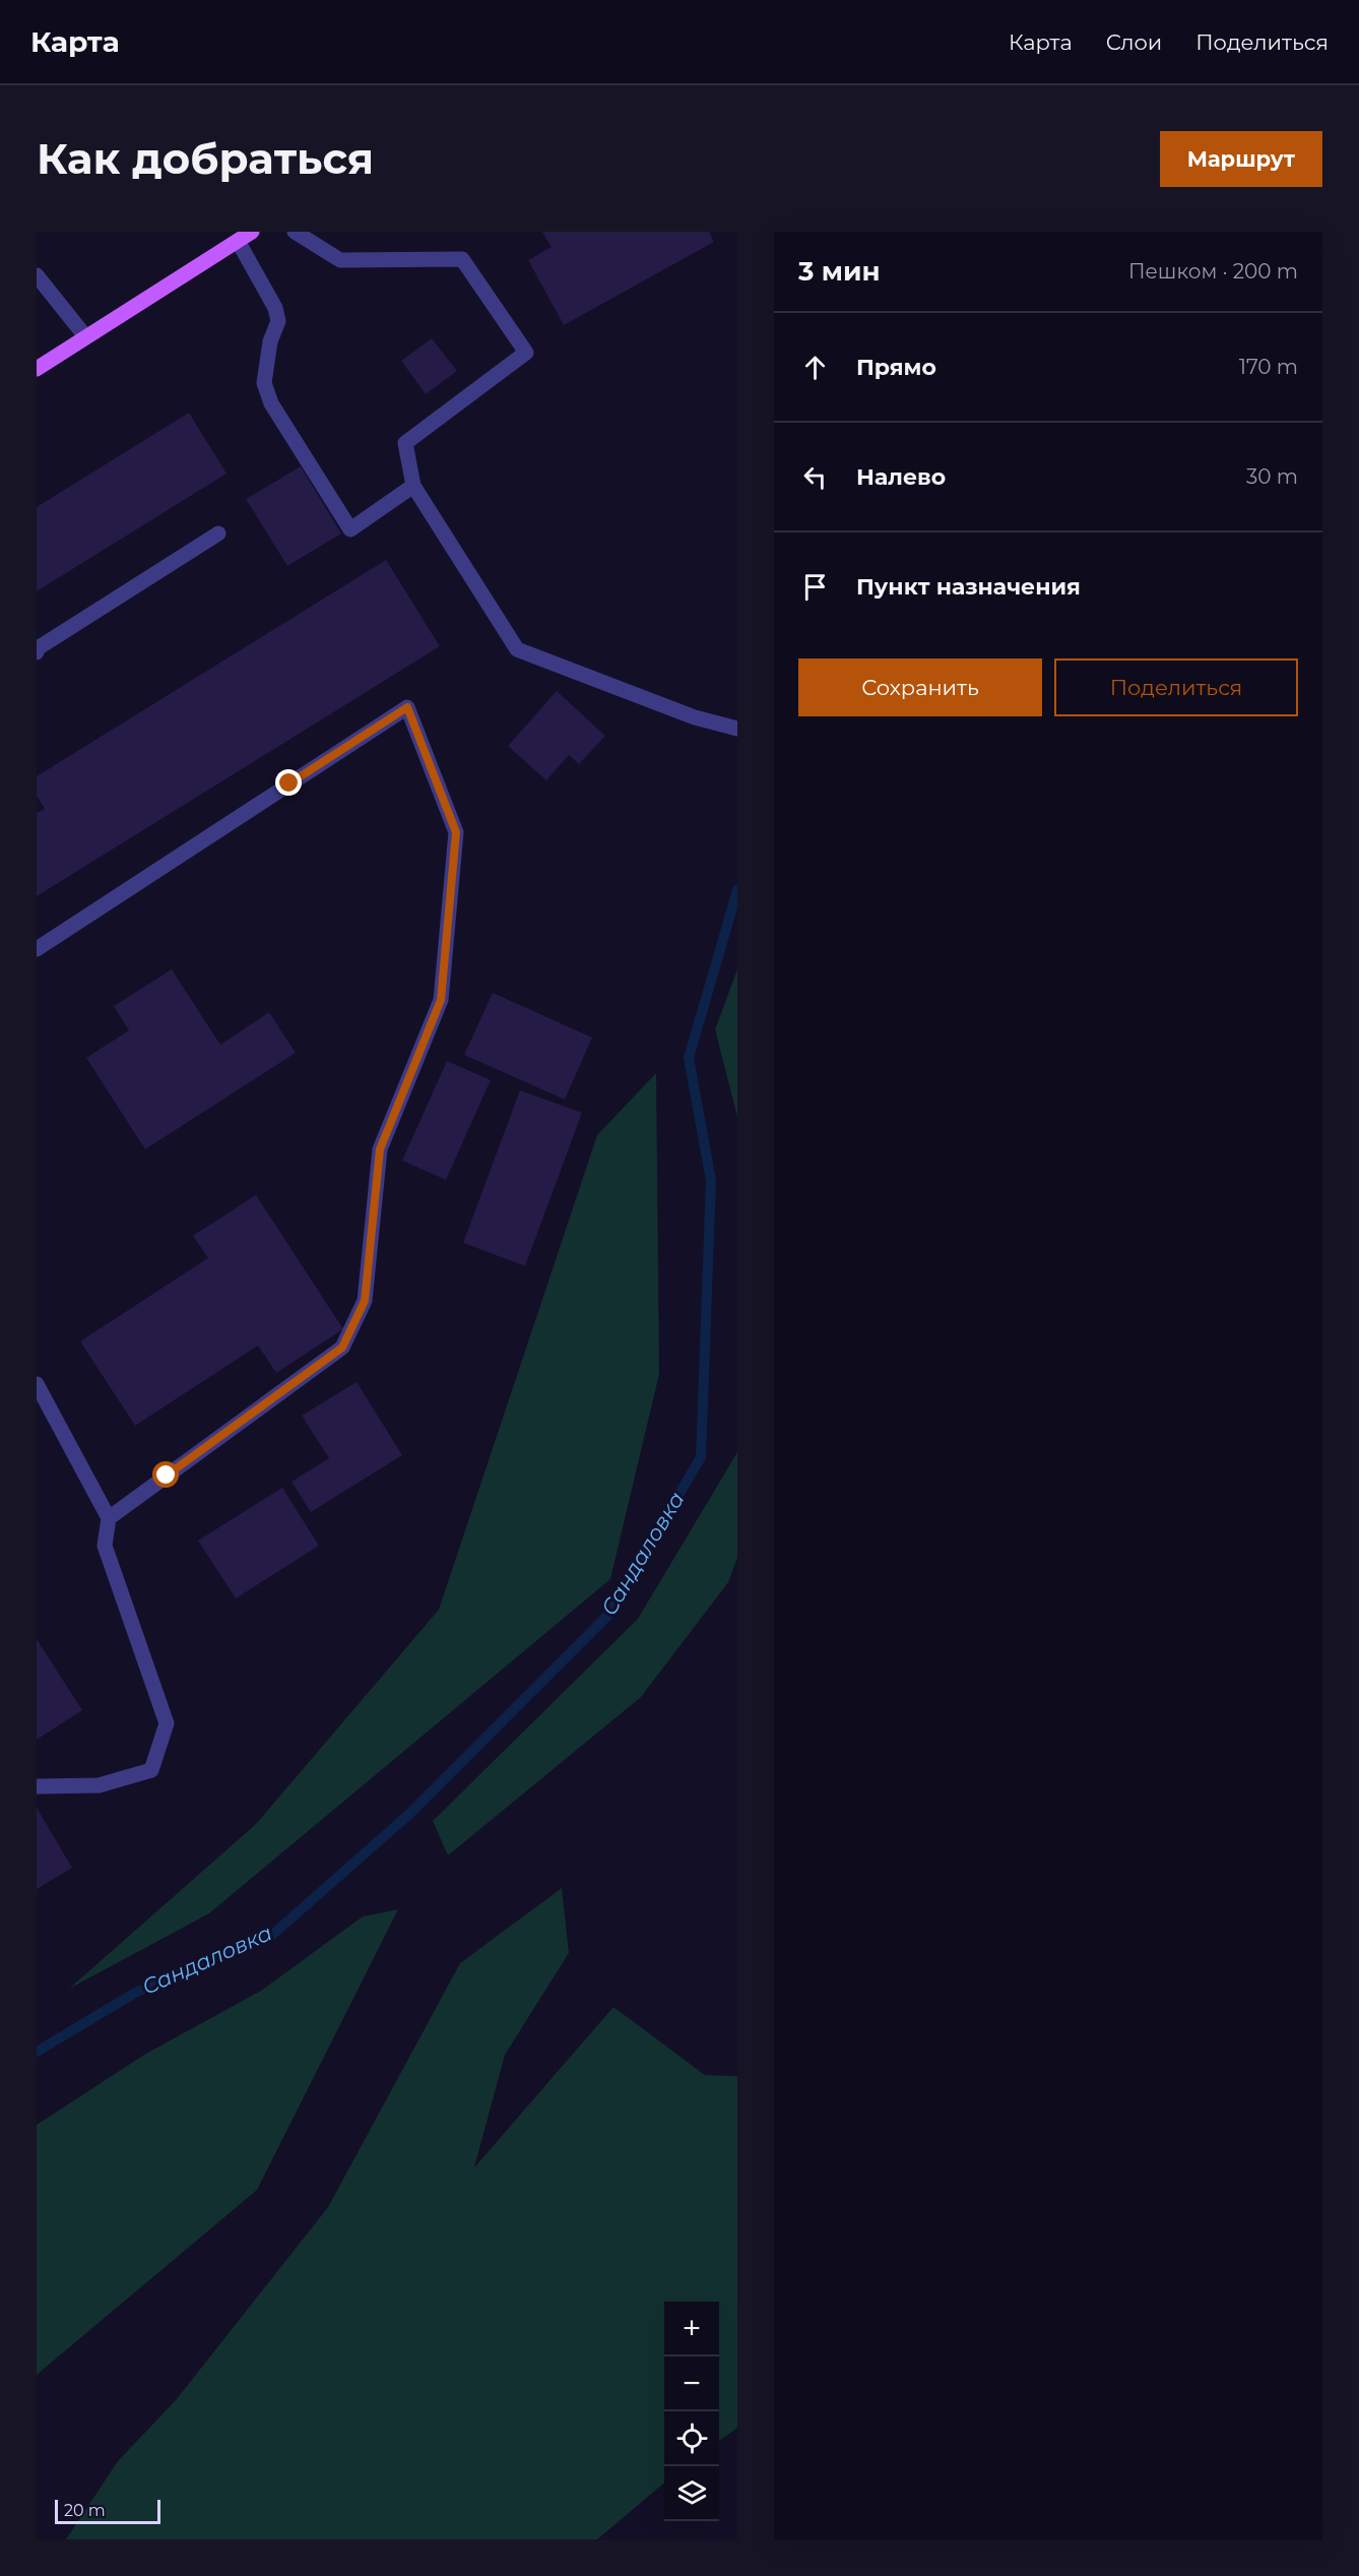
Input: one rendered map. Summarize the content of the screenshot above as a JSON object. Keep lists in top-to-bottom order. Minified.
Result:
{"water":["Сандаловка"],"scale_bar":"20 m","page":{"header":"Карта","nav":["Карта","Слои","Поделиться"],"buttons":["Маршрут",["Сохранить","Поделиться"]],"title":"Как добраться","heading":["3 мин","Пешком · 200 m"],"list":[["Прямо","170 m"],["Налево","30 m"],"Пункт назначения"],"map_buttons":["+","−"],"scale":"20 m"}}
